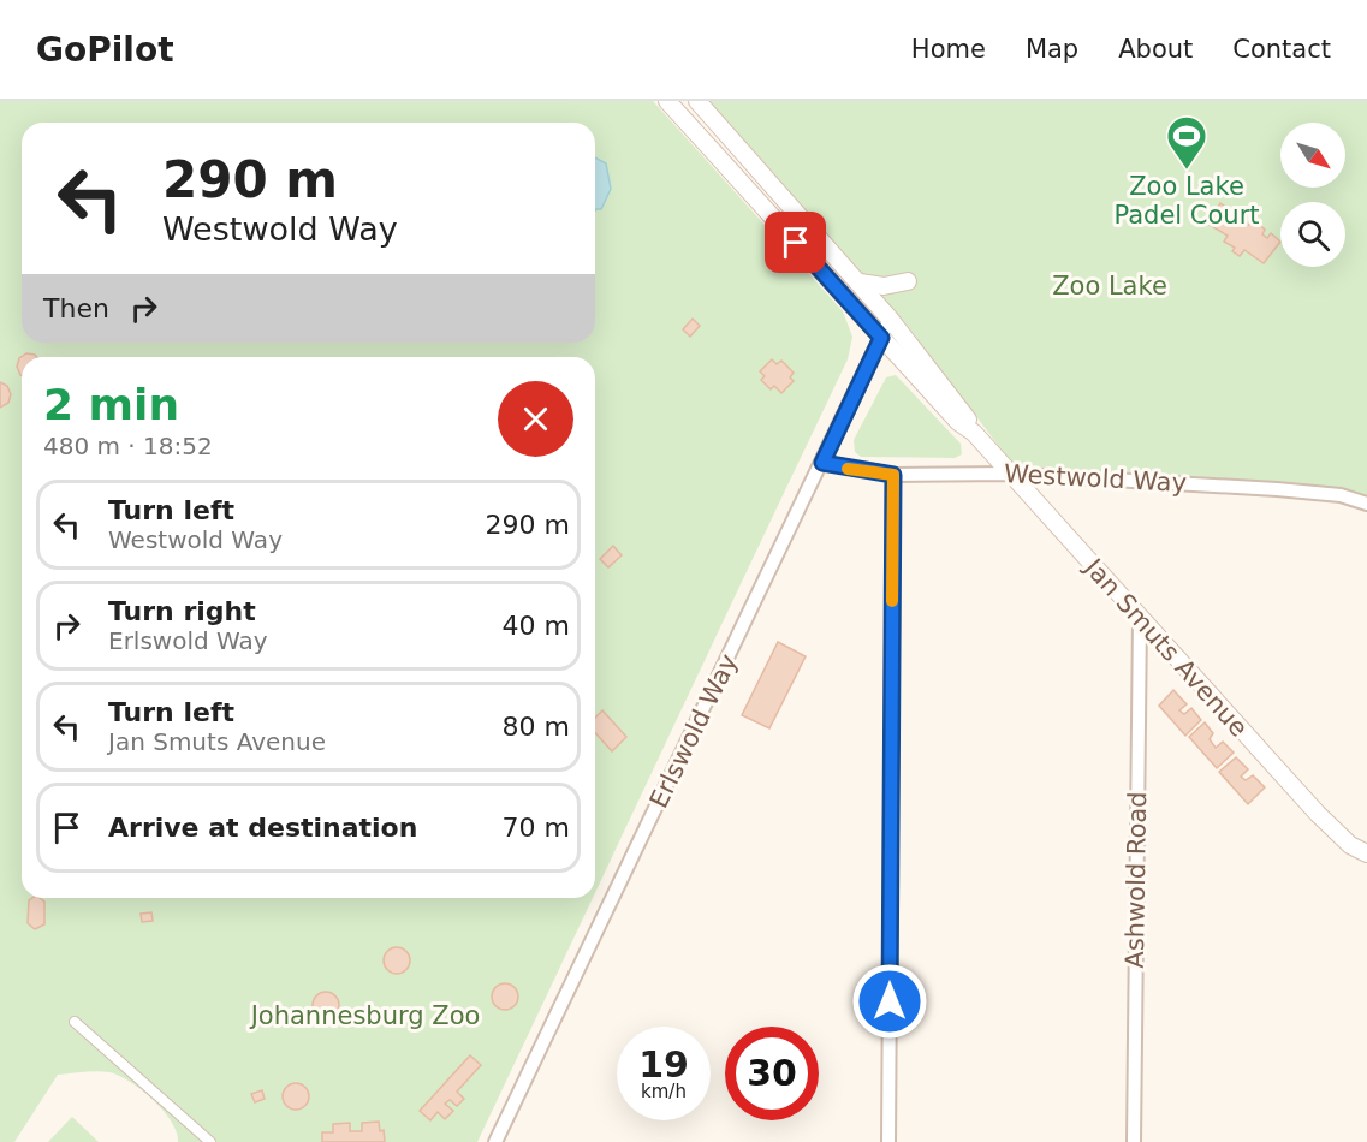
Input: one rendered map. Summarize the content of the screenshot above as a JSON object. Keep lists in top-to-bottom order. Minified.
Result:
{"streets":{"main road":["Jan Smuts Avenue"],"street":["Westwold Way","Erlswold Way","Ashwold Road"]},"crossings":[["Westwold Way","Jan Smuts Avenue"],["Westwold Way","Erlswold Way"],["Jan Smuts Avenue","Erlswold Way"],["Jan Smuts Avenue","Ashwold Road"]],"parks":["Zoo Lake","Johannesburg Zoo"],"places":{"sports":["Zoo Lake Padel Court"]},"north":"bottom right","page":{"header":"GoPilot","nav":["Home","Map","About","Contact"],"turn":["290 m","Westwold Way"],"then":"Then","heading":["2 min","480 m · 18:52"],"list":[{"name":"Turn left","note":"Westwold Way","value":"290 m"},{"name":"Turn right","note":"Erlswold Way","value":"40 m"},{"name":"Turn left","note":"Jan Smuts Avenue","value":"80 m"},{"name":"Arrive at destination","value":"70 m"}],"speed":"19 km/h","limit":"30"}}
